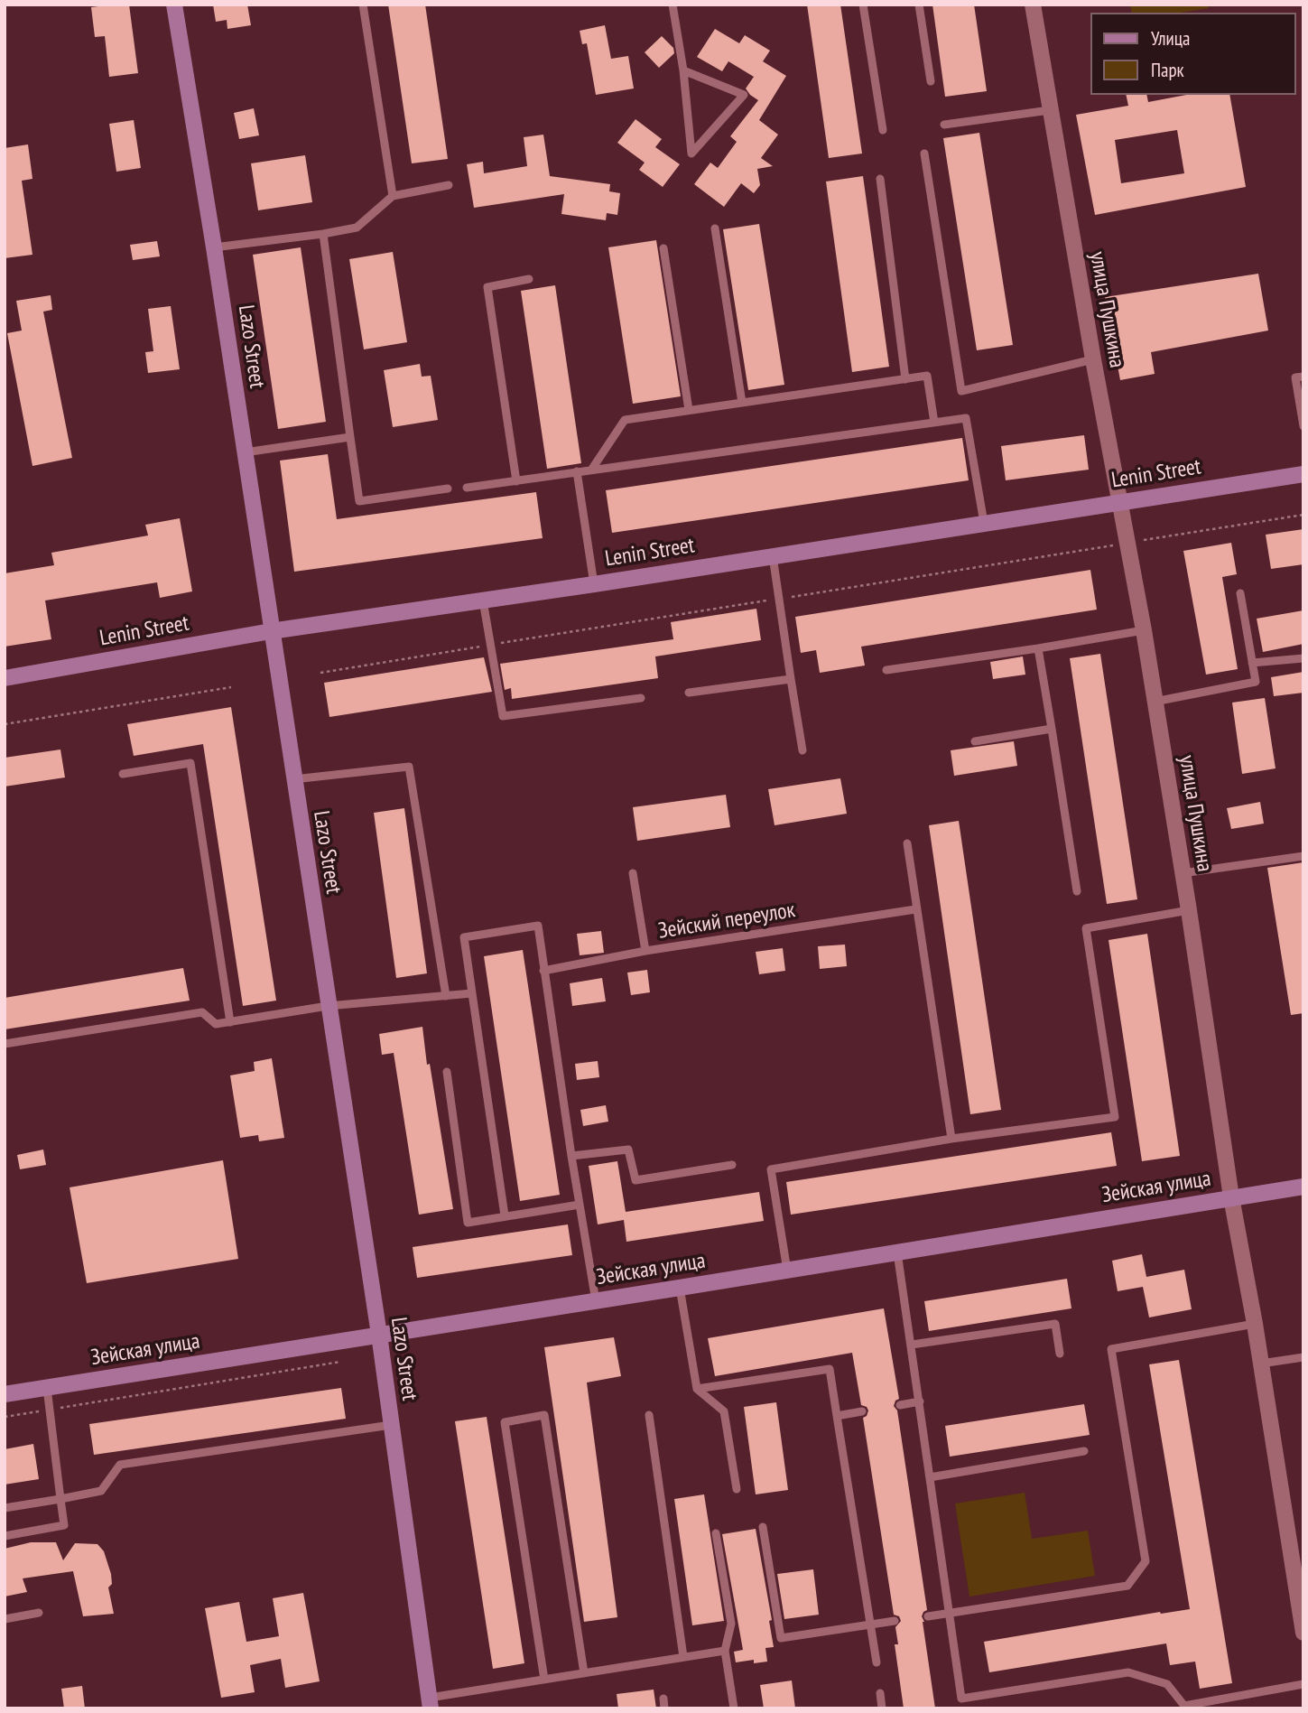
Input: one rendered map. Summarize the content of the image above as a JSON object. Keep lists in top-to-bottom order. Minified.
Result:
{"streets":{"street":["улица Пушкина","Lazo Street","Lenin Street","Зейская улица"],"lane":["Зейский переулок"]},"crossings":[["улица Пушкина","Lenin Street"],["улица Пушкина","Зейская улица"],["Lazo Street","Lenin Street"],["Lazo Street","Зейская улица"]],"legend":["Улица","Парк"]}
